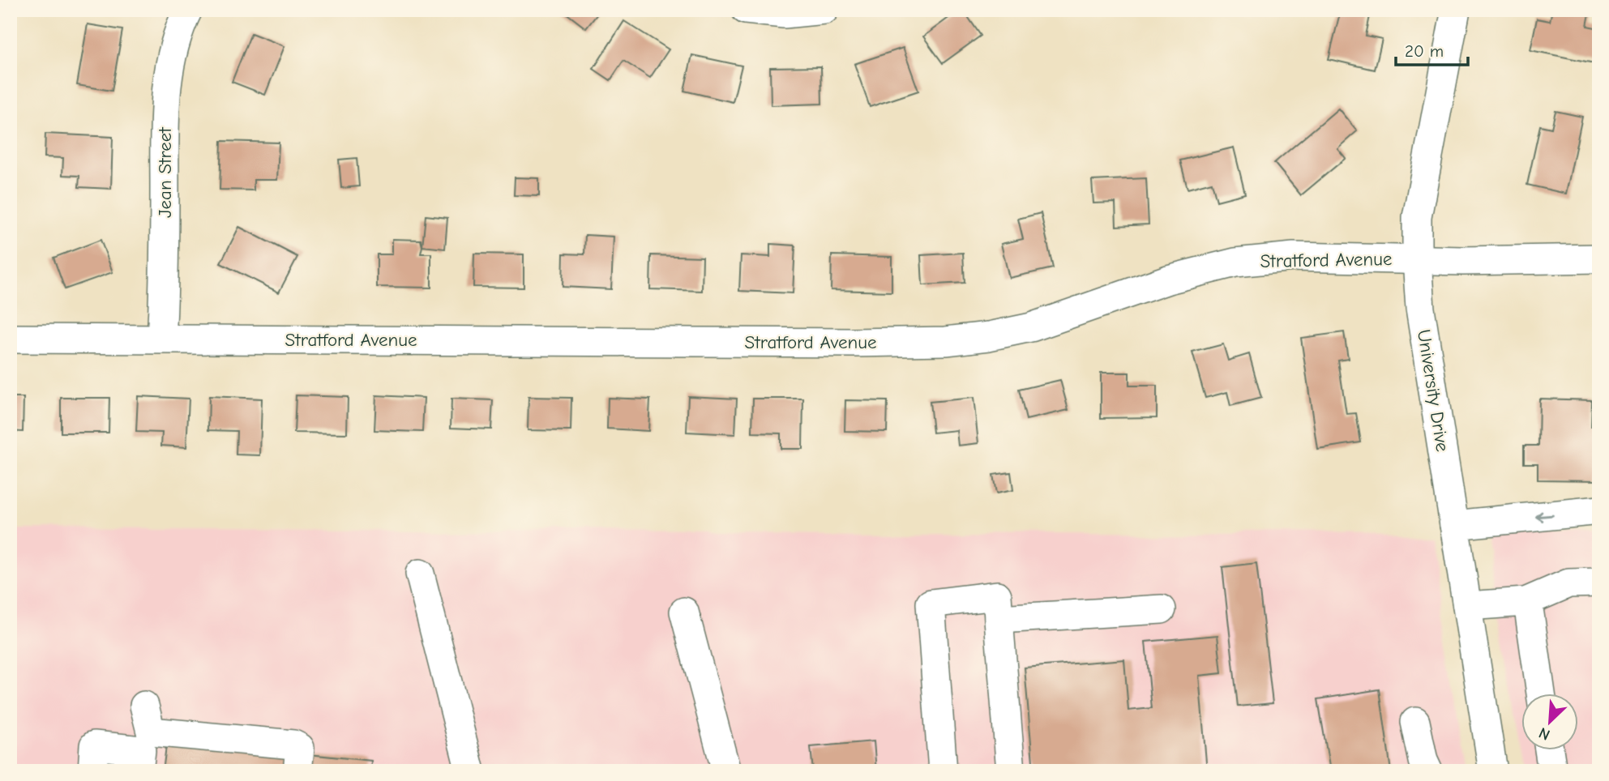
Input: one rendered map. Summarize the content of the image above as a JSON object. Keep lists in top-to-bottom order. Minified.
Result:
{"streets":{"street":["Jean Street","Stratford Avenue","University Drive"]},"crossings":[["Jean Street","Stratford Avenue"],["Stratford Avenue","University Drive"]],"scale_bar":"20 m","north":"bottom left"}
